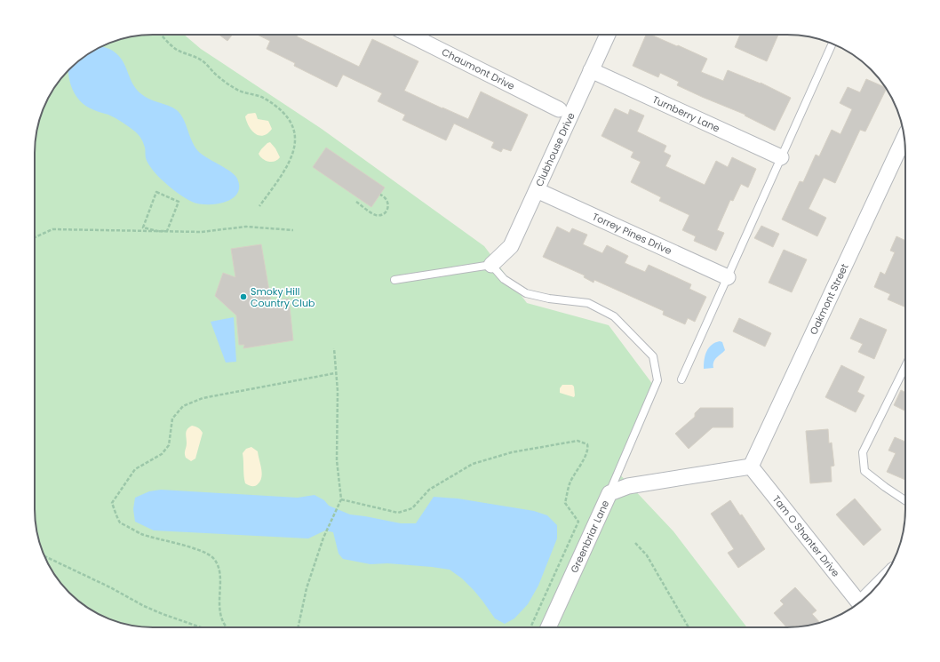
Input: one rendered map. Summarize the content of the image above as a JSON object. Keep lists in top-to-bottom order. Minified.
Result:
{"streets":{"street":["Chaumont Drive","Turnberry Lane","Clubhouse Drive","Torrey Pines Drive","Oakmont Street","Tam O Shanter Drive","Greenbriar Lane"]},"crossings":[["Turnberry Lane","Clubhouse Drive"],["Clubhouse Drive","Torrey Pines Drive"],["Oakmont Street","Tam O Shanter Drive"],["Oakmont Street","Greenbriar Lane"],["Tam O Shanter Drive","Greenbriar Lane"]],"places":["Smoky Hill Country Club"]}
